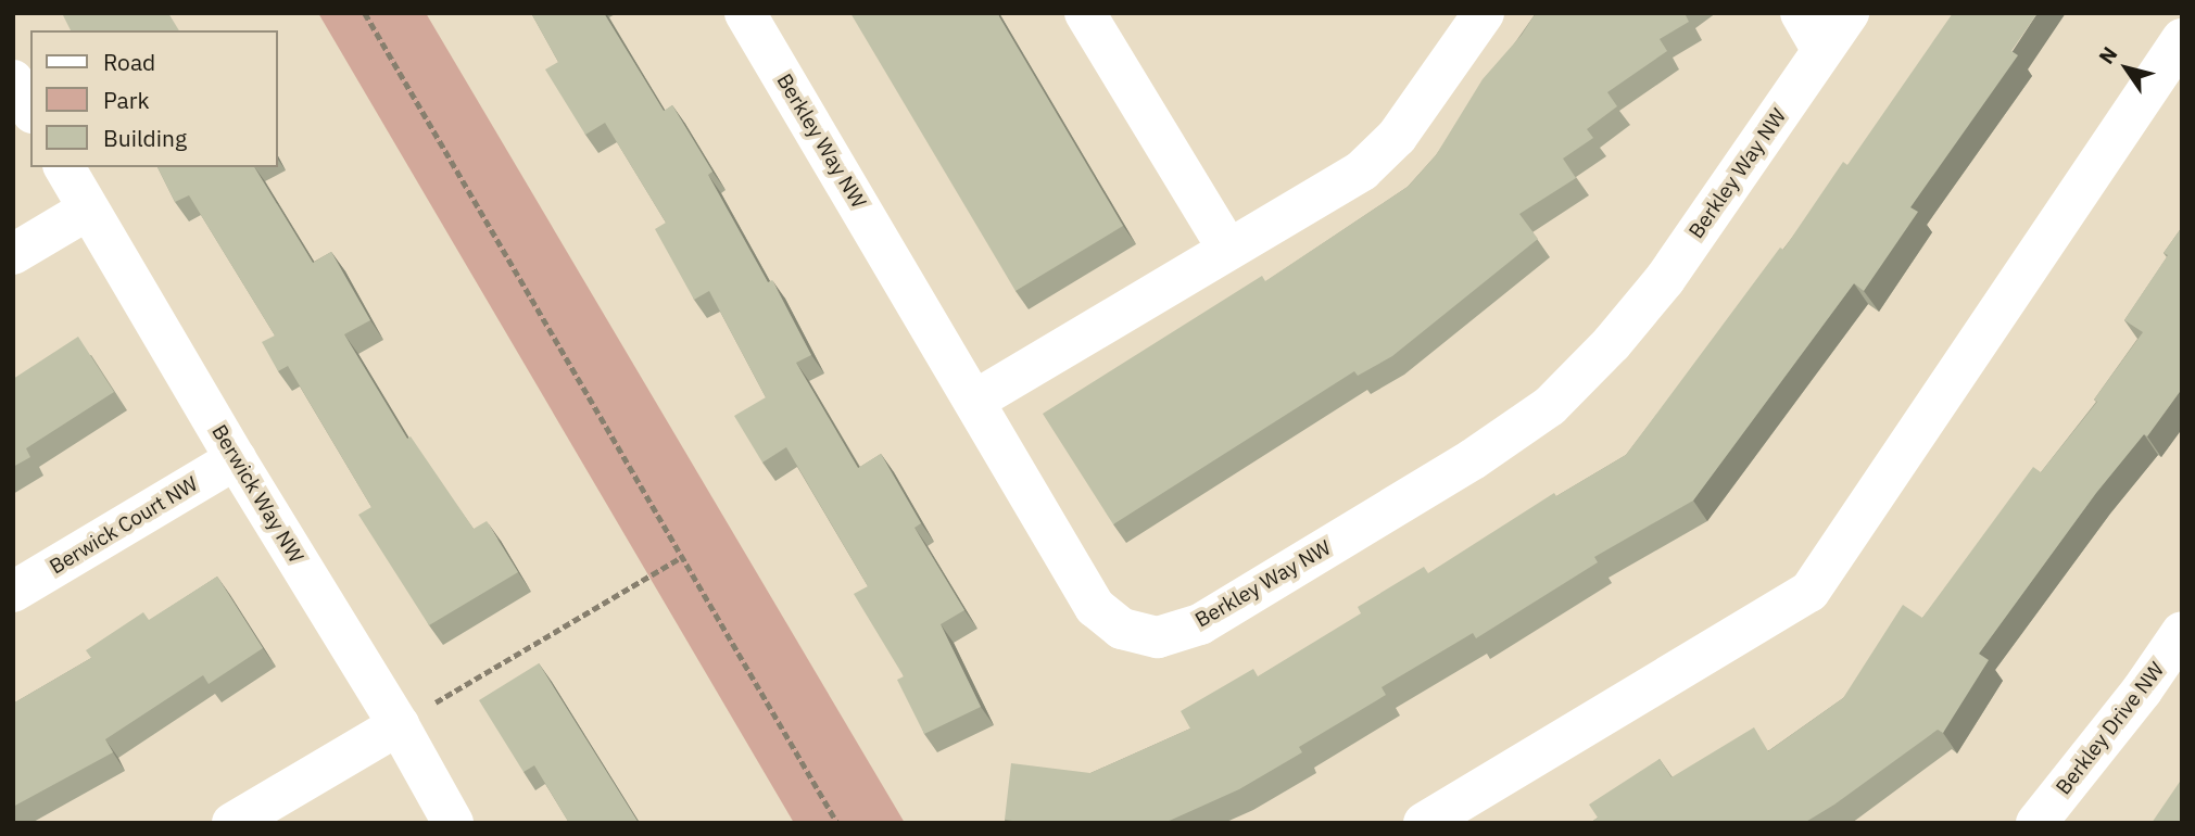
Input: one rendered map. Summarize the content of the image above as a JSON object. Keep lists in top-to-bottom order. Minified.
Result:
{"streets":{"street":["Berkley Way NW","Berwick Way NW","Berwick Court NW","Berkley Drive NW"]},"crossings":[["Berwick Way NW","Berwick Court NW"]],"legend":["Road","Park","Building"],"north":"top left"}
